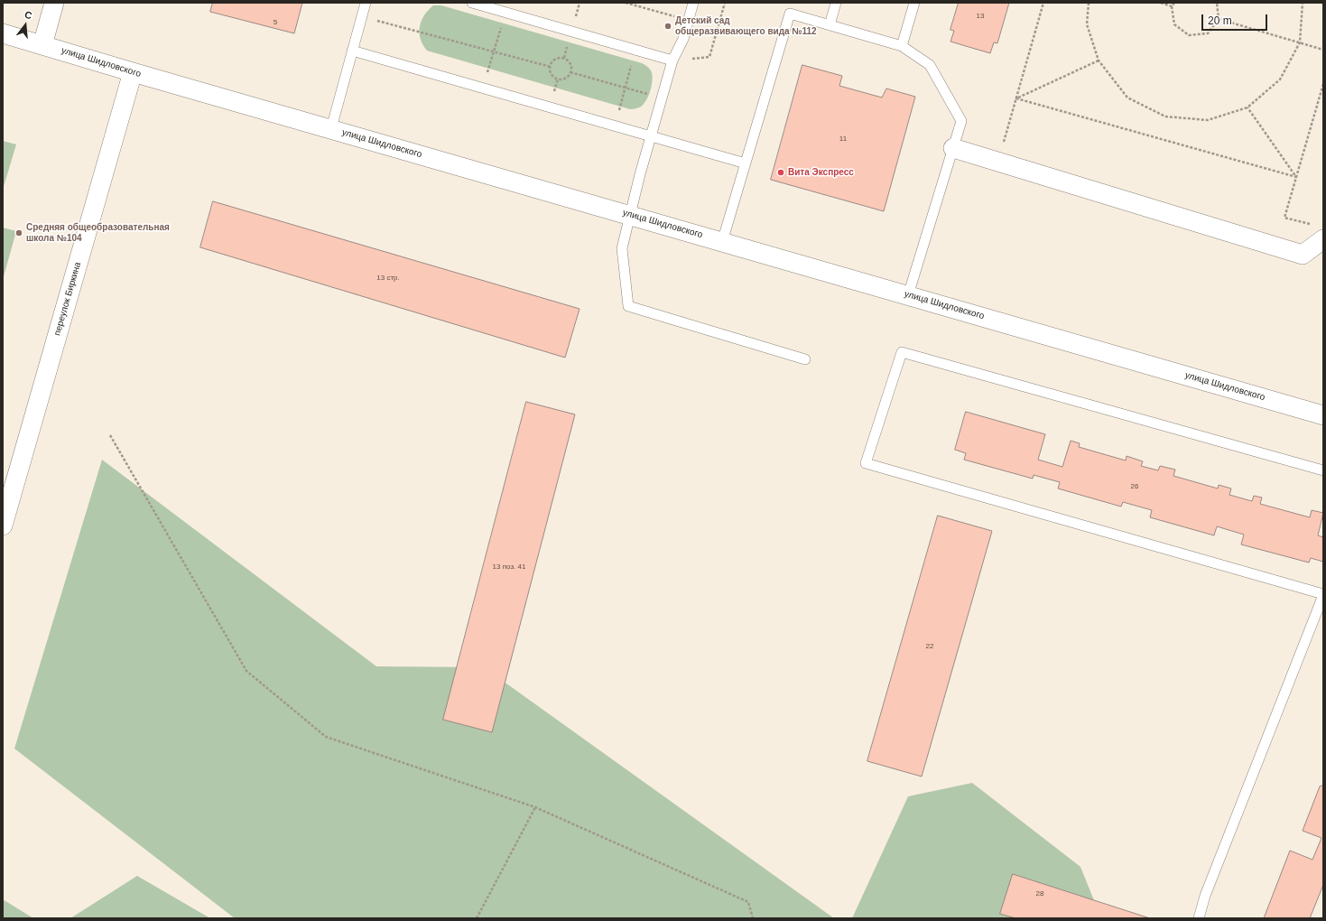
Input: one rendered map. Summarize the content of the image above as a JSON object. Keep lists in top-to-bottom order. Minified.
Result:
{"streets":{"street":["улица Шидловского","переулок Биркина"]},"crossings":[["улица Шидловского","переулок Биркина"]],"places":["Детский сад общеразвивающего вида №112","Вита Экспресс","Средняя общеобразовательная школа №104"],"house_numbers":["13","5","11","13 стр.","26","13 поз. 41","22","28"],"scale_bar":"20 m","north":"top"}
